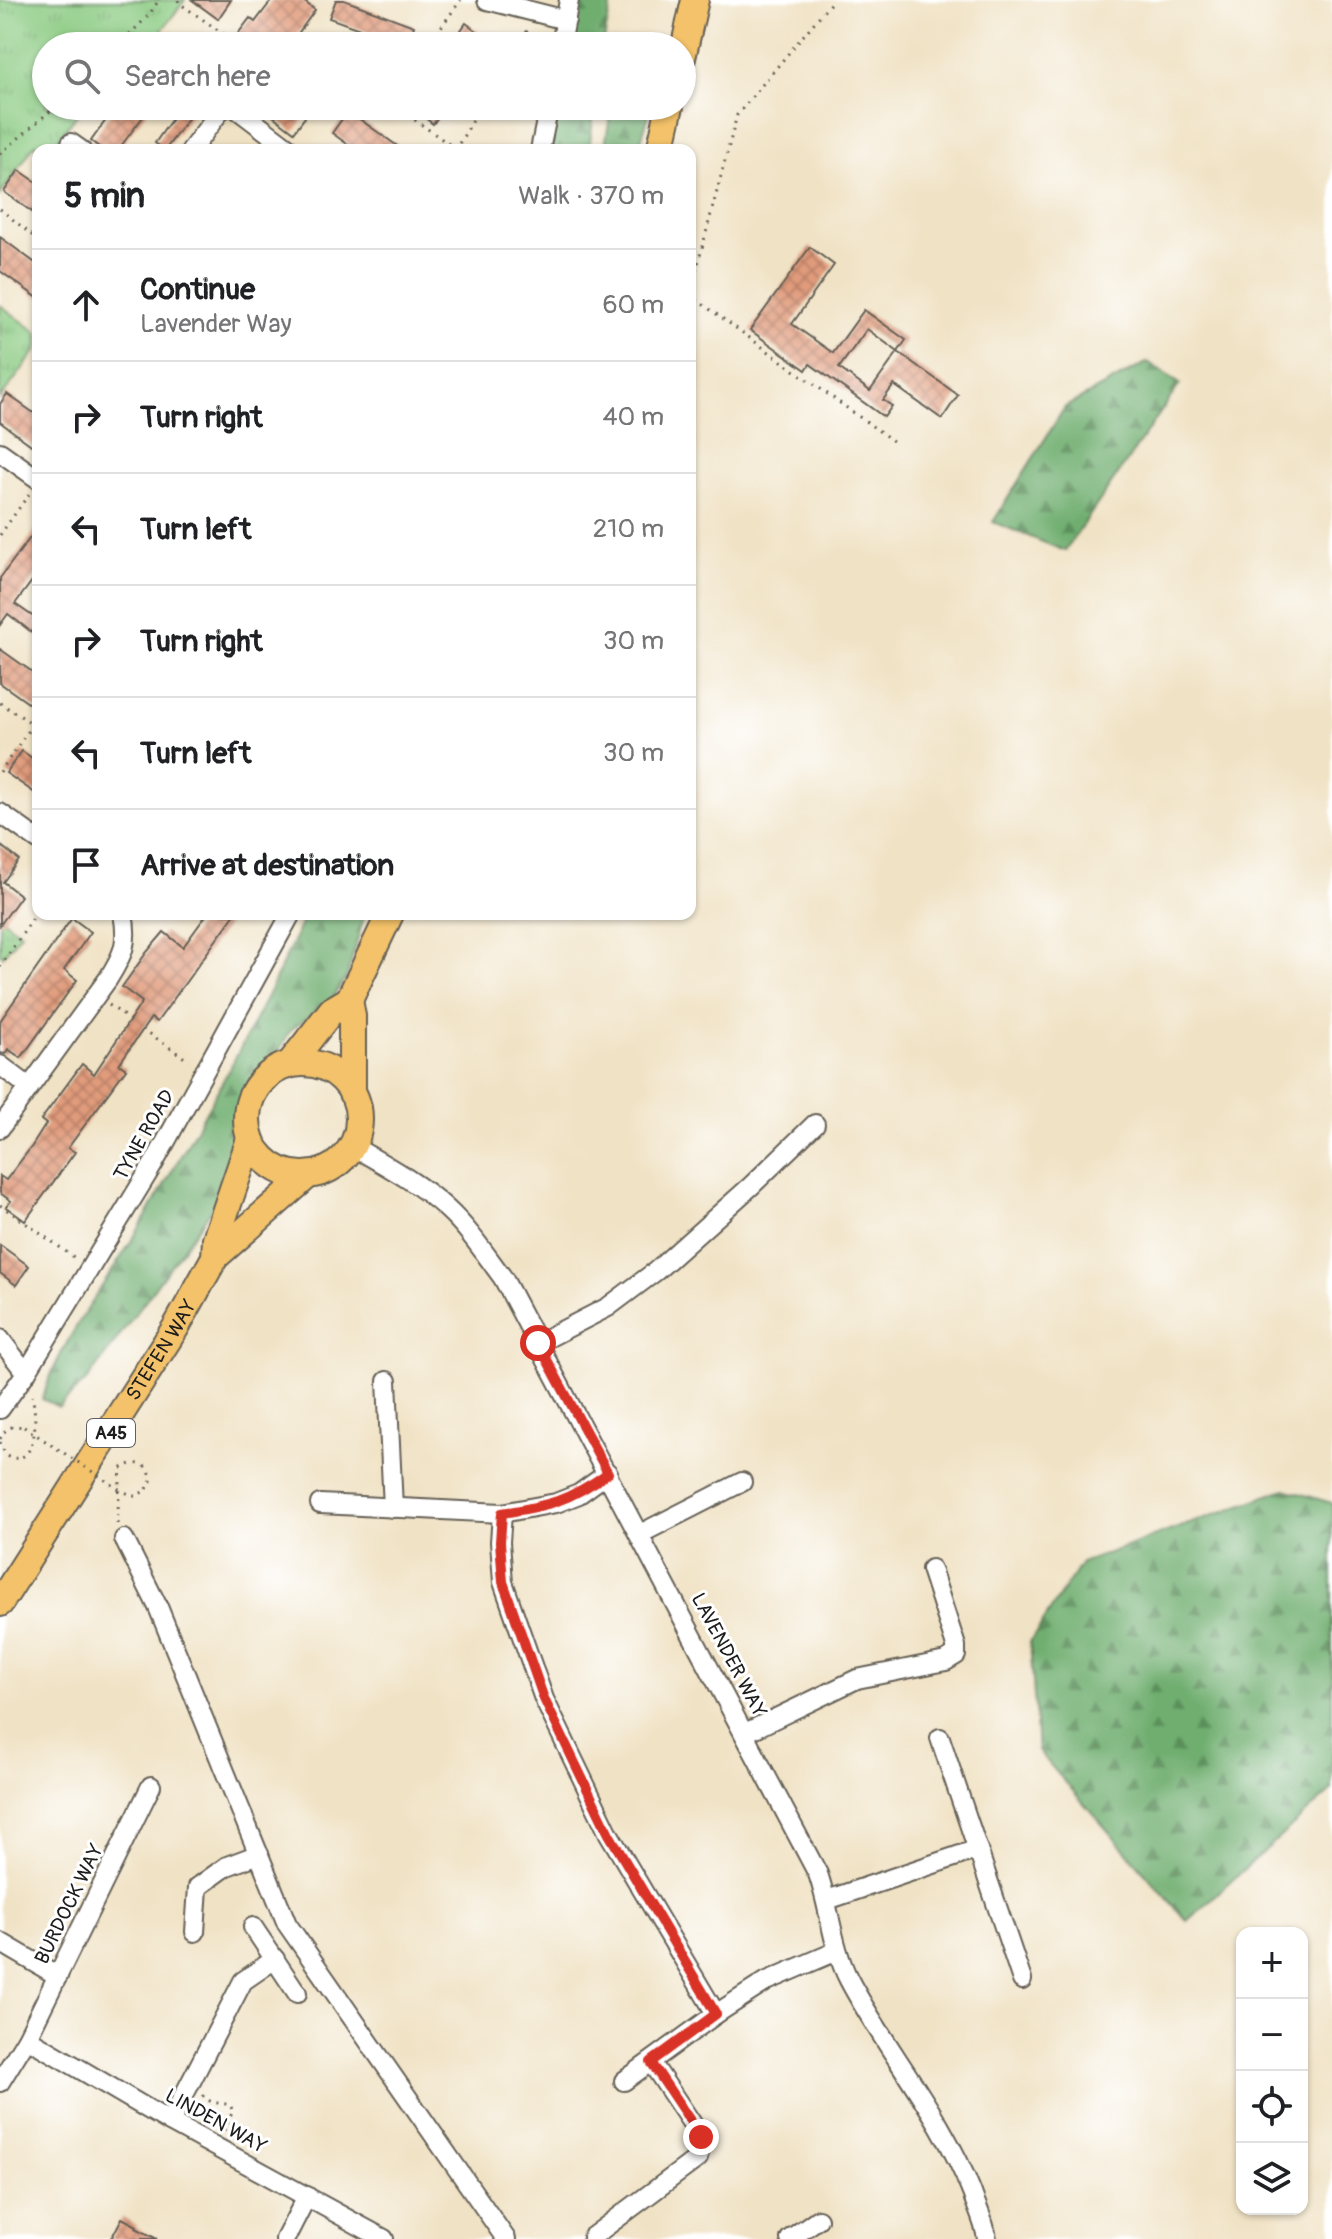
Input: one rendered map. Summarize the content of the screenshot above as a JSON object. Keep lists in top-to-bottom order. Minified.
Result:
{"streets":{"highway":["STEFEN WAY","A45"],"street":["TYNE ROAD","LAVENDER WAY","BURDOCK WAY","LINDEN WAY"]},"crossings":[["STEFEN WAY","LAVENDER WAY"],["BURDOCK WAY","LINDEN WAY"]],"page":{"search":"Search here","heading":["5 min","Walk · 370 m"],"list":[["Continue","Lavender Way","60 m"],["Turn right","40 m"],["Turn left","210 m"],["Turn right","30 m"],["Turn left","30 m"],"Arrive at destination"],"map_buttons":["+","−"]}}
